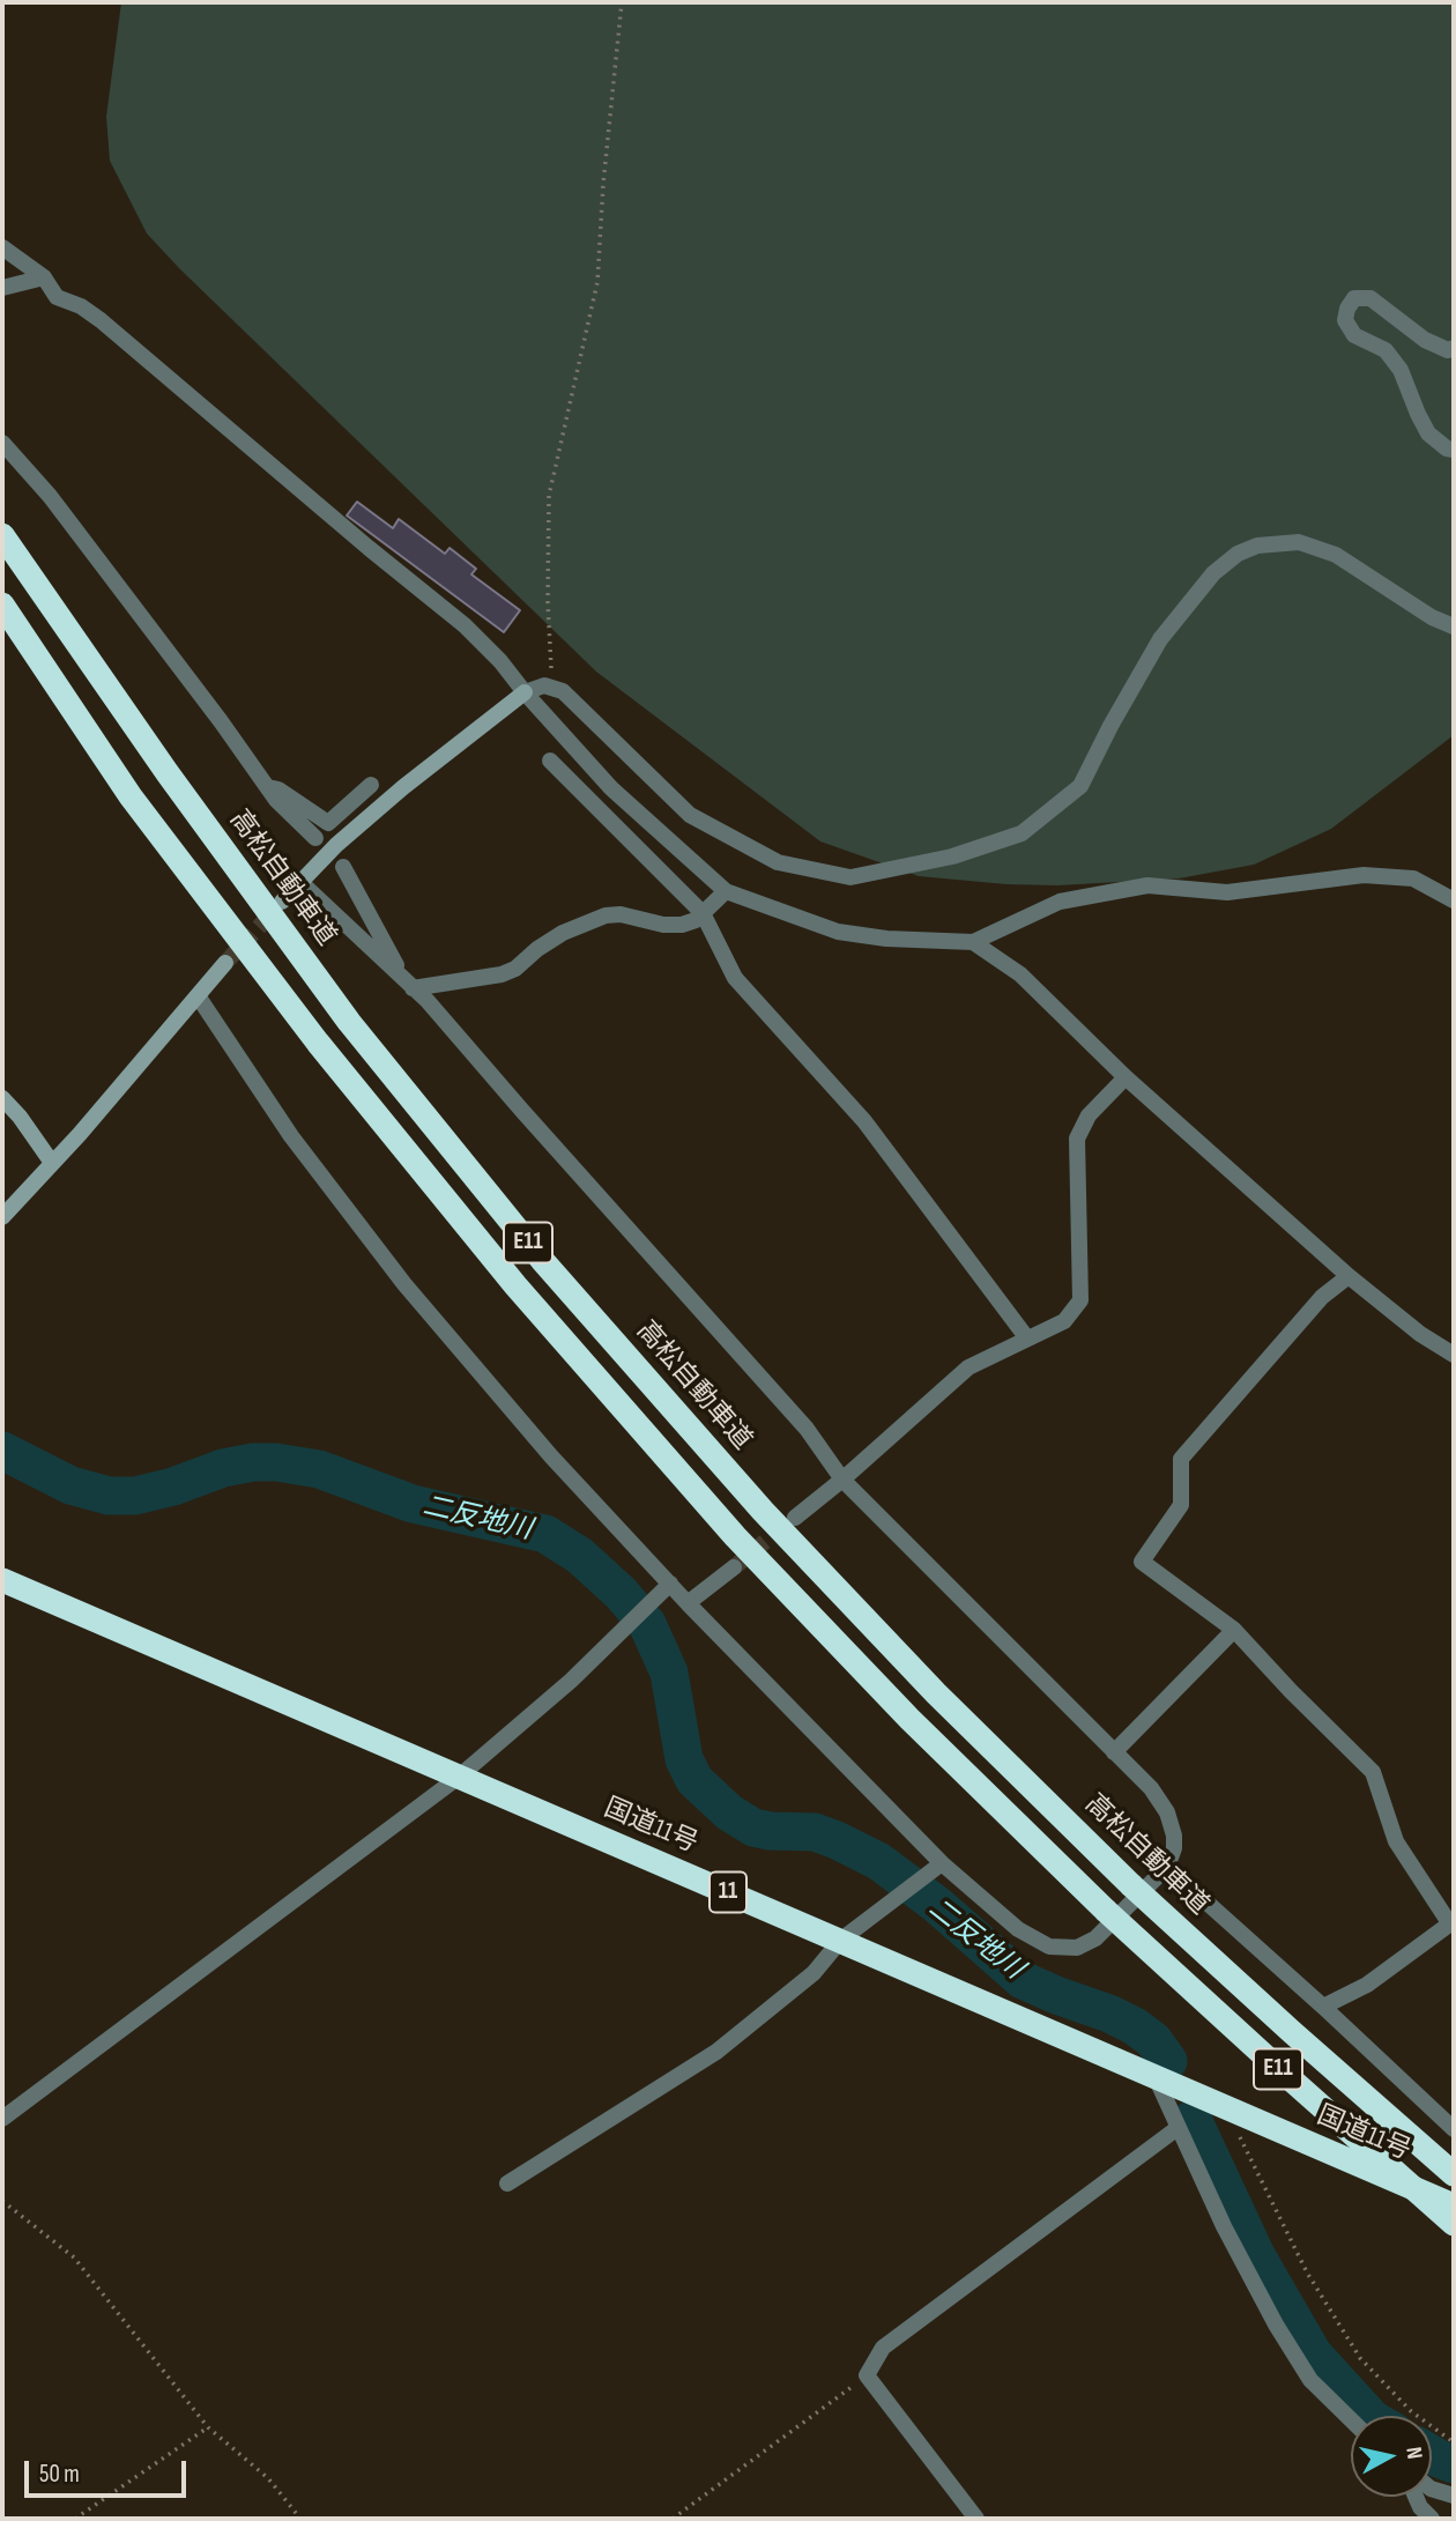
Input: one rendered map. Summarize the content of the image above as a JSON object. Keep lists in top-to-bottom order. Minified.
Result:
{"streets":{"highway":["高松自動車道","E11","国道11号","11"]},"water":["二反地川"],"scale_bar":"50 m","north":"right"}
